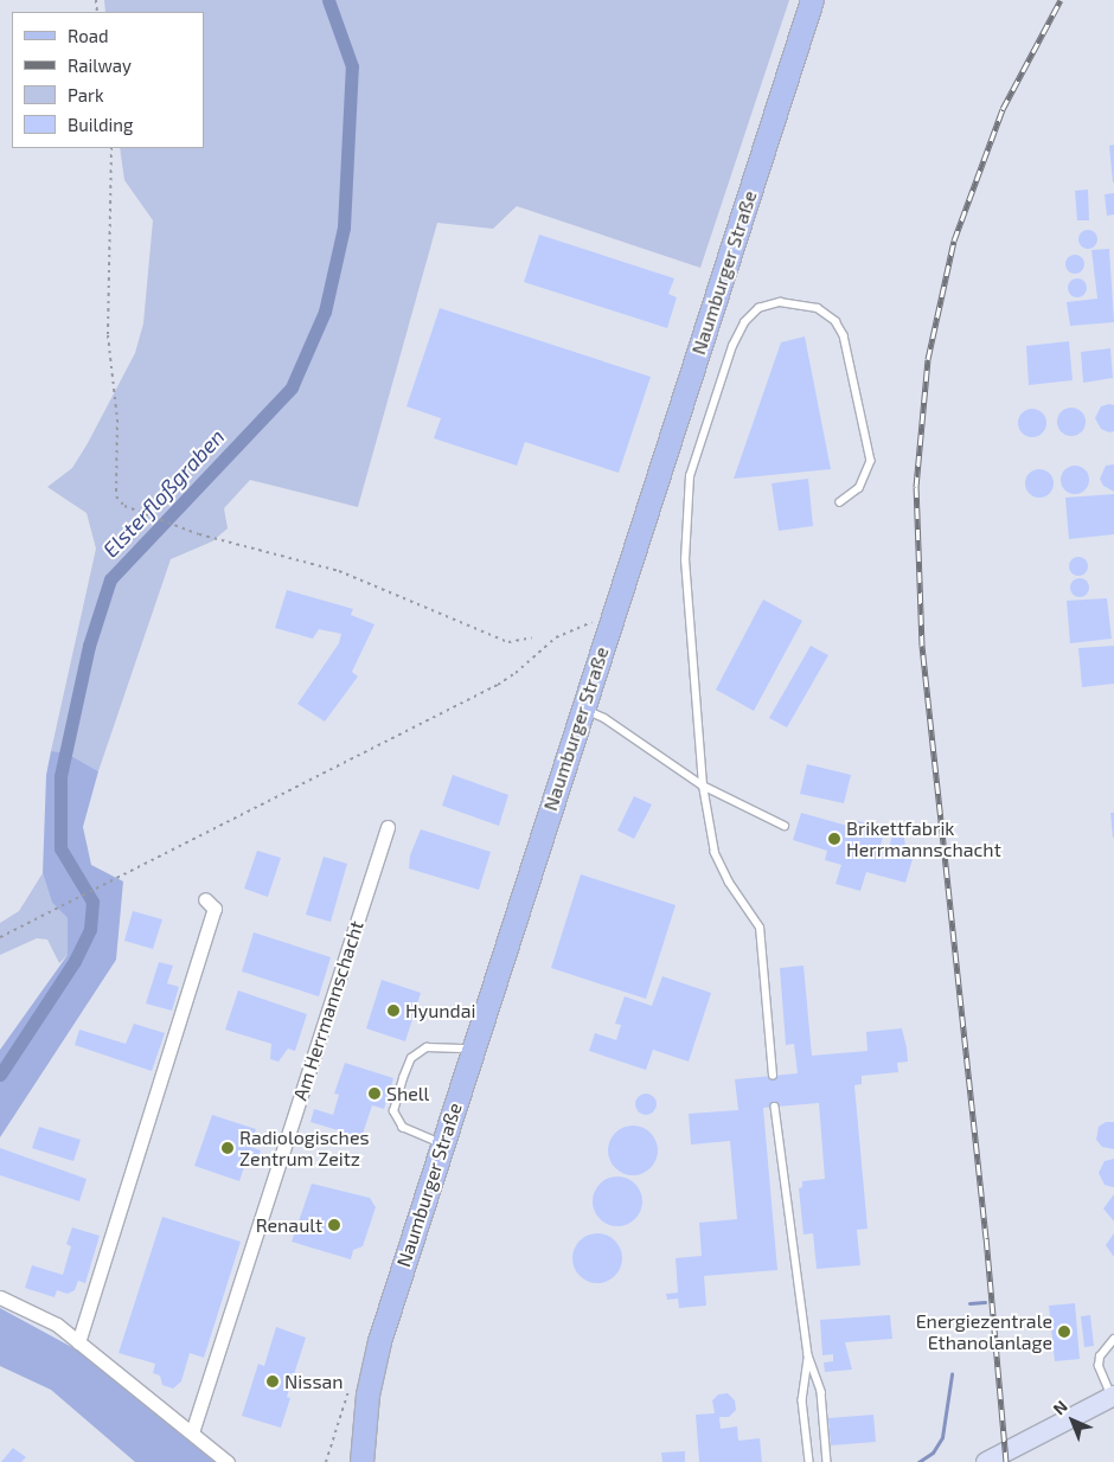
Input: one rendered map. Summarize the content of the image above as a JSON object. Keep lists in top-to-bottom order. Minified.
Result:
{"streets":{"main road":["Naumburger Straße"],"street":["Am Herrmannschacht"]},"water":["Elsterfloßgraben"],"places":["Brikettfabrik Herrmannschacht","Hyundai","Shell","Radiologisches Zentrum Zeitz","Renault","Energiezentrale Ethanolanlage","Nissan"],"legend":["Road","Railway","Park","Building"],"north":"top left"}
